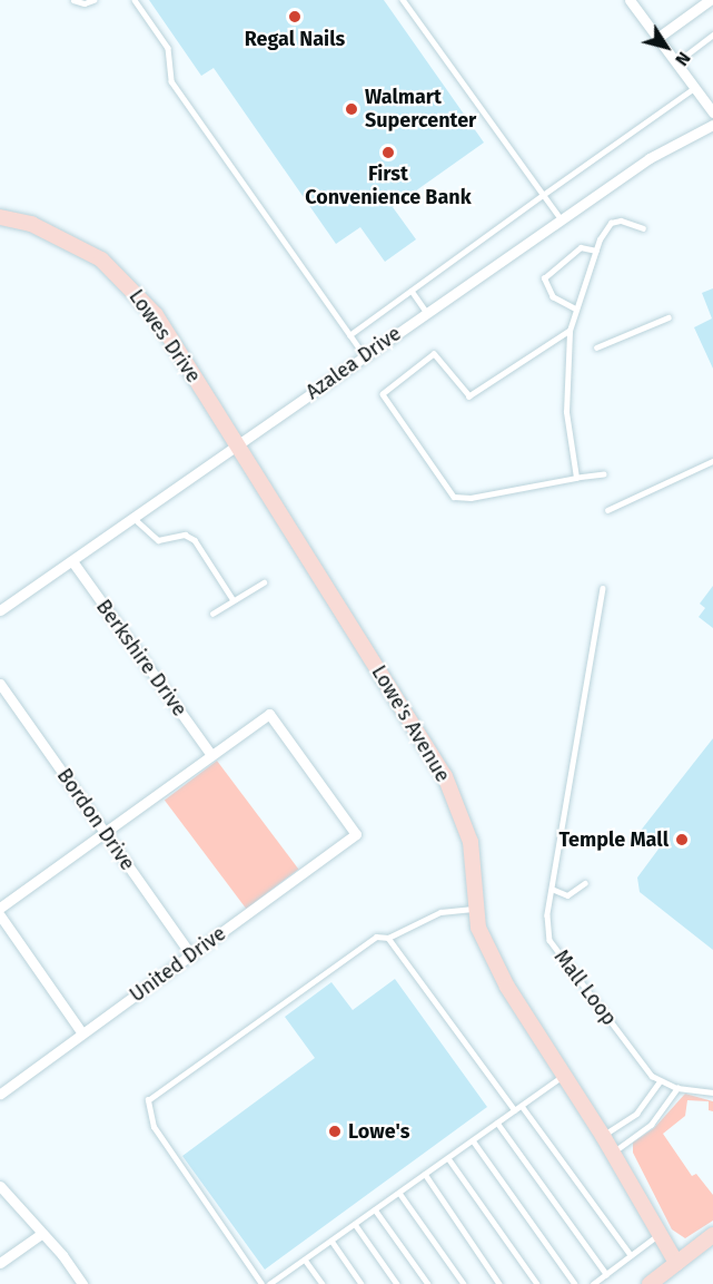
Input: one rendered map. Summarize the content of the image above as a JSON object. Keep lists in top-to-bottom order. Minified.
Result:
{"streets":{"street":["Lowes Drive","Azalea Drive","Berkshire Drive","Lowe's Avenue","Bordon Drive","United Drive"],"lane":["Mall Loop"]},"crossings":[["Lowes Drive","Azalea Drive"],["Lowes Drive","Lowe's Avenue"],["Azalea Drive","Berkshire Drive"],["Azalea Drive","Lowe's Avenue"],["Berkshire Drive","United Drive"],["Bordon Drive","United Drive"]],"places":["Regal Nails","Walmart Supercenter","First Convenience Bank","Temple Mall","Lowe's"],"north":"bottom right"}
